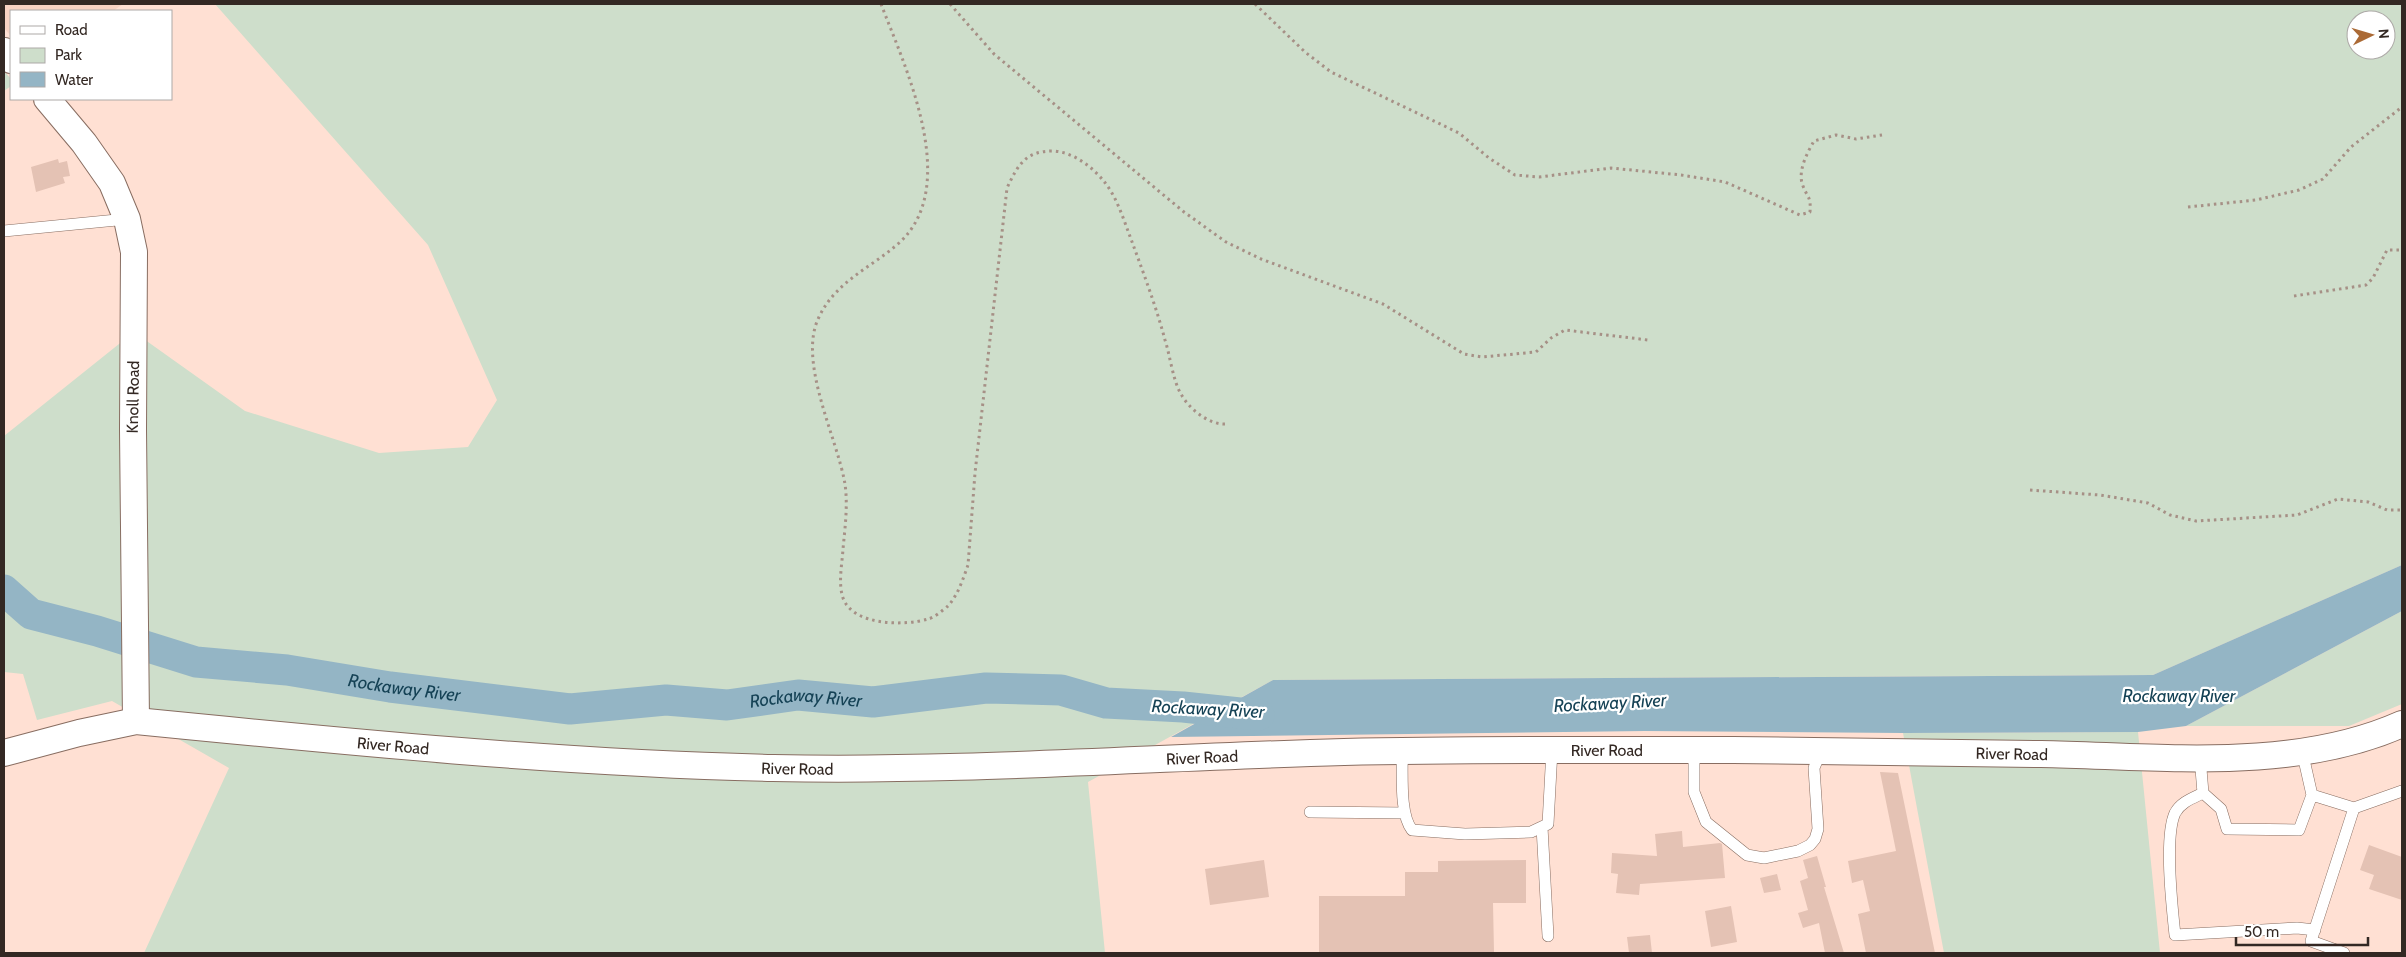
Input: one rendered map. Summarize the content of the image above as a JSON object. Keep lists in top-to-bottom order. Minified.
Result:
{"streets":{"street":["Knoll Road","River Road"]},"crossings":[["Knoll Road","River Road"]],"water":["Rockaway River"],"legend":["Road","Park","Water"],"scale_bar":"50 m","north":"right"}
